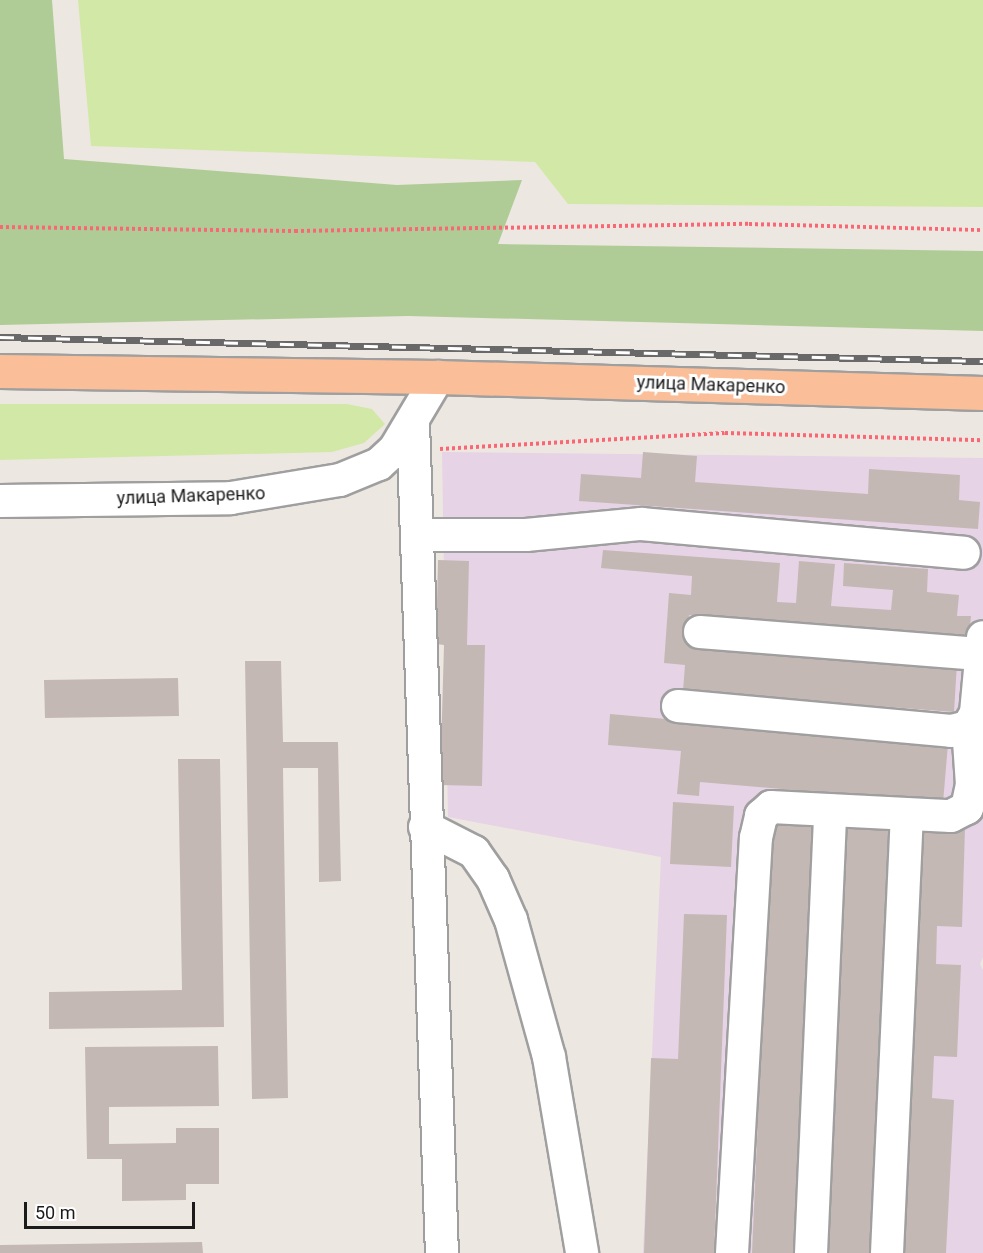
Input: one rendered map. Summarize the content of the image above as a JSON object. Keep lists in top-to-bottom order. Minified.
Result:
{"streets":{"main road":["улица Макаренко"]},"scale_bar":"50 m"}
